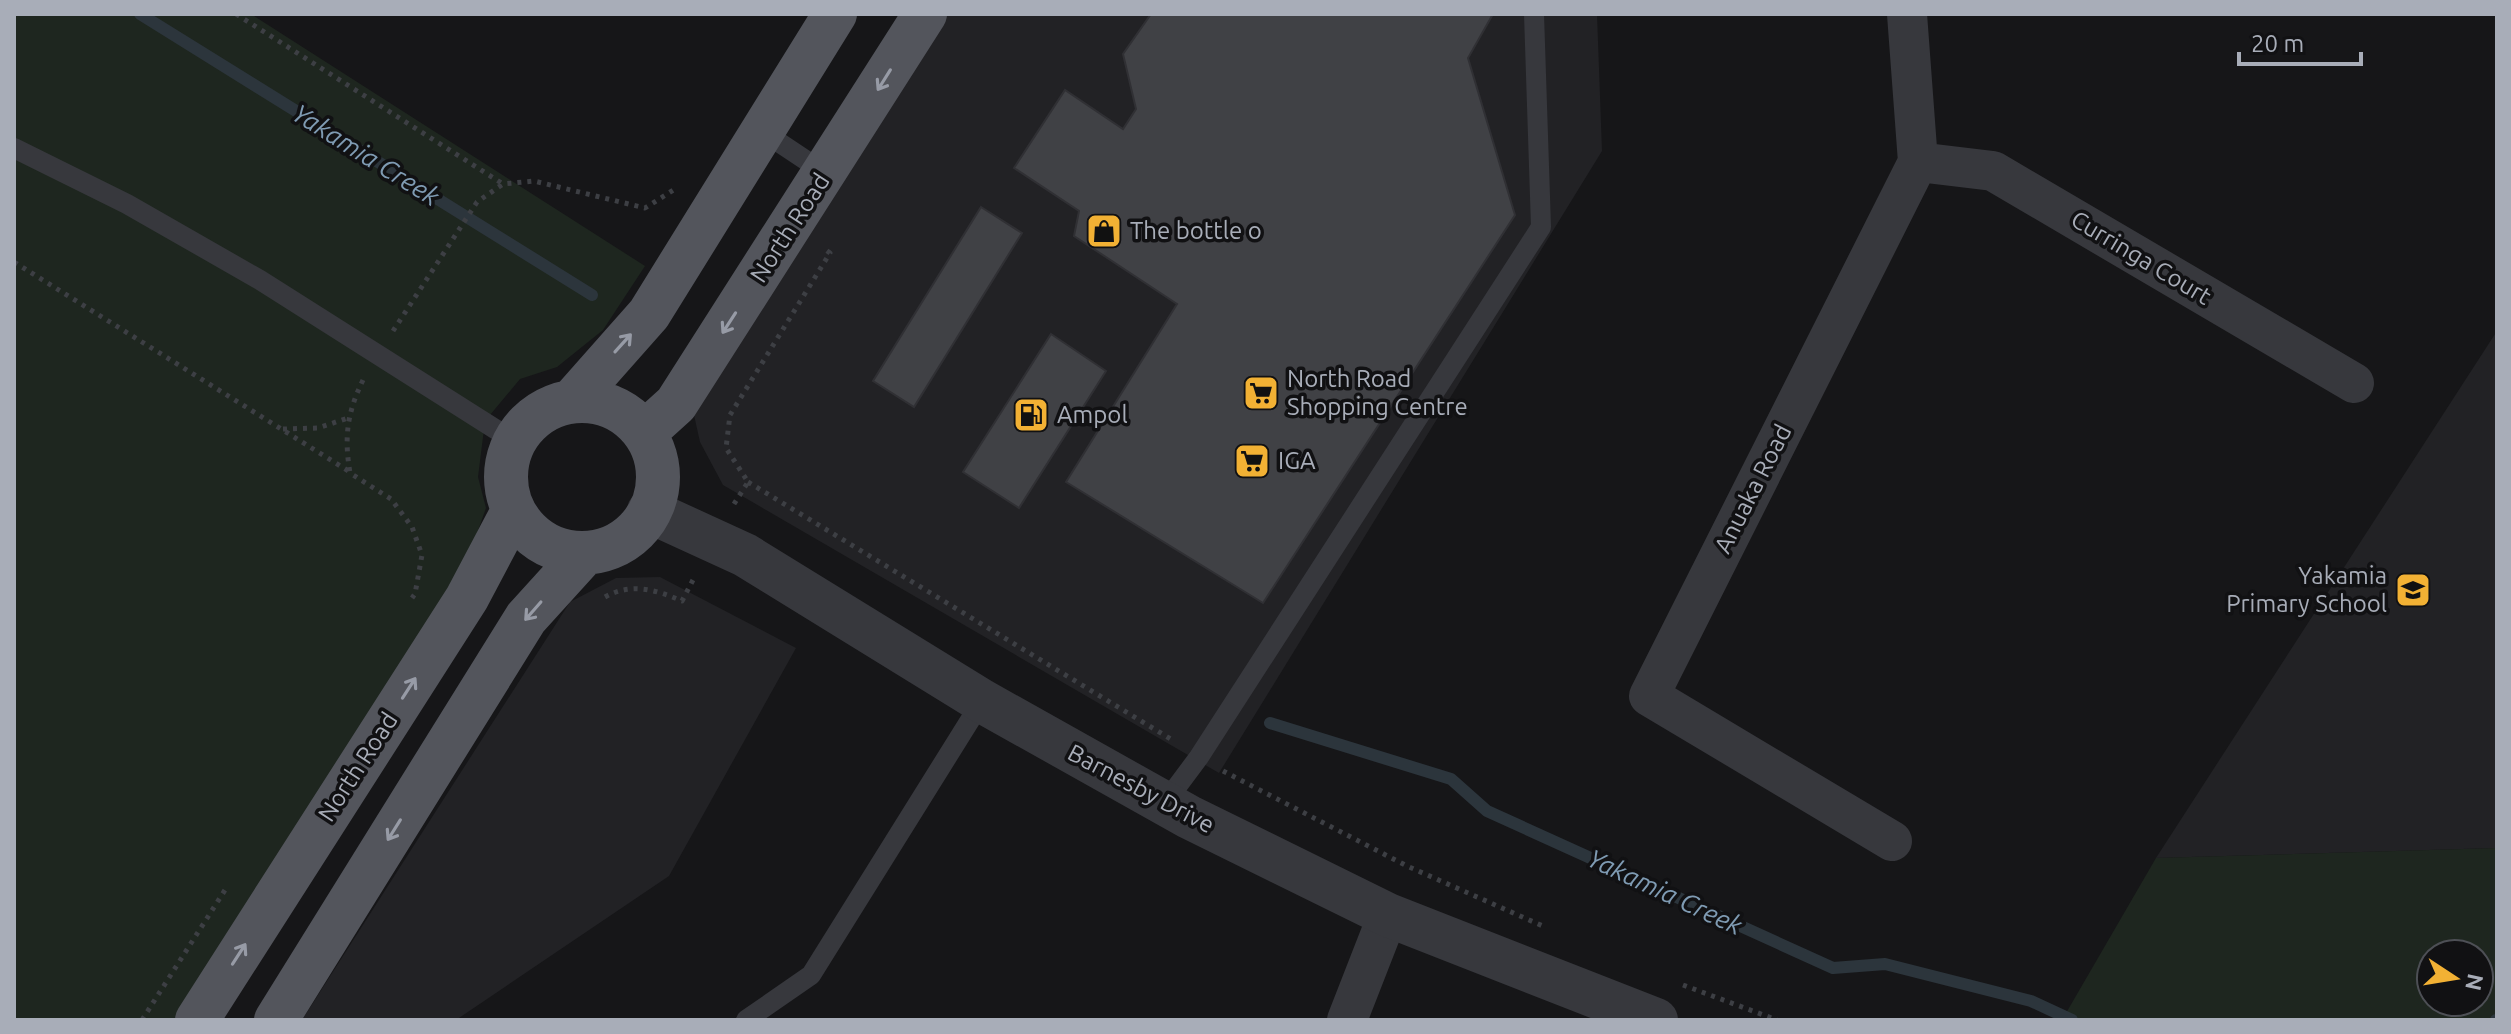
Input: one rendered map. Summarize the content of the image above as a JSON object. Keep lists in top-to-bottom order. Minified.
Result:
{"streets":{"main road":["North Road"],"street":["Curringa Court","Anuaka Road","Barnesby Drive"]},"crossings":[["North Road","Barnesby Drive"],["Curringa Court","Anuaka Road"]],"water":["Yakamia Creek"],"places":{"shop":["The bottle o"],"supermarket":["North Road Shopping Centre","IGA"],"fuel station":["Ampol"],"school or university":["Yakamia Primary School"]},"scale_bar":"20 m","north":"right"}
